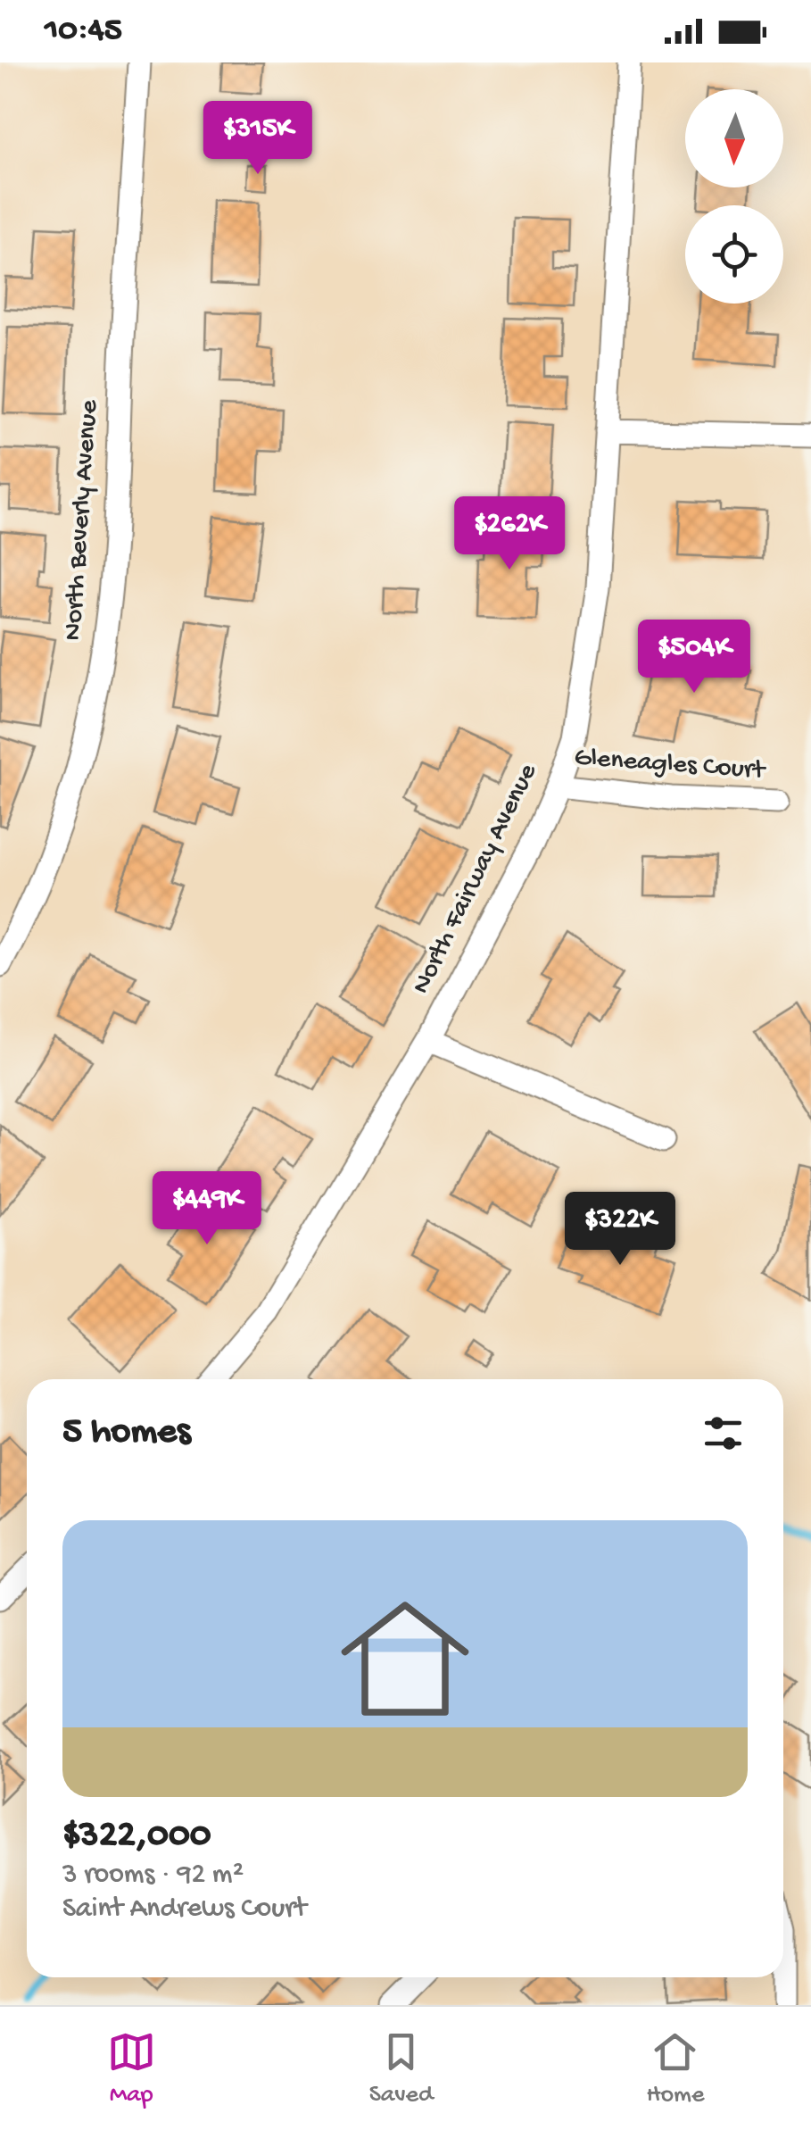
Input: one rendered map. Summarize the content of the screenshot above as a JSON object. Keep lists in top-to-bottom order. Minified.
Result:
{"streets":{"street":["North Beverly Avenue","Gleneagles Court","North Fairway Avenue"]},"crossings":[["Gleneagles Court","North Fairway Avenue"]],"north":"bottom","page":{"status":"10:45","price":["$315K","$262K","$504K","$449K","$322K"],"heading":"5 homes","list":[{"name":"$322,000","note":"3 rooms · 92 m² · Saint Andrews Court"}],"tabs":["Map","Saved","Home"]}}
